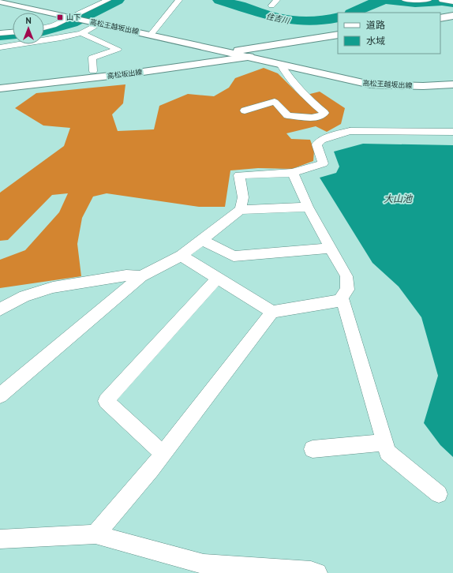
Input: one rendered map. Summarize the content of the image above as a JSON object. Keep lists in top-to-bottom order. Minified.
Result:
{"streets":{"main road":["高松王越坂出線","高松坂出線"]},"crossings":[["高松王越坂出線","高松坂出線"]],"water":["住吉川","大山池"],"places":{"transit":["山下"]},"legend":["道路","水域"],"north":"top"}
